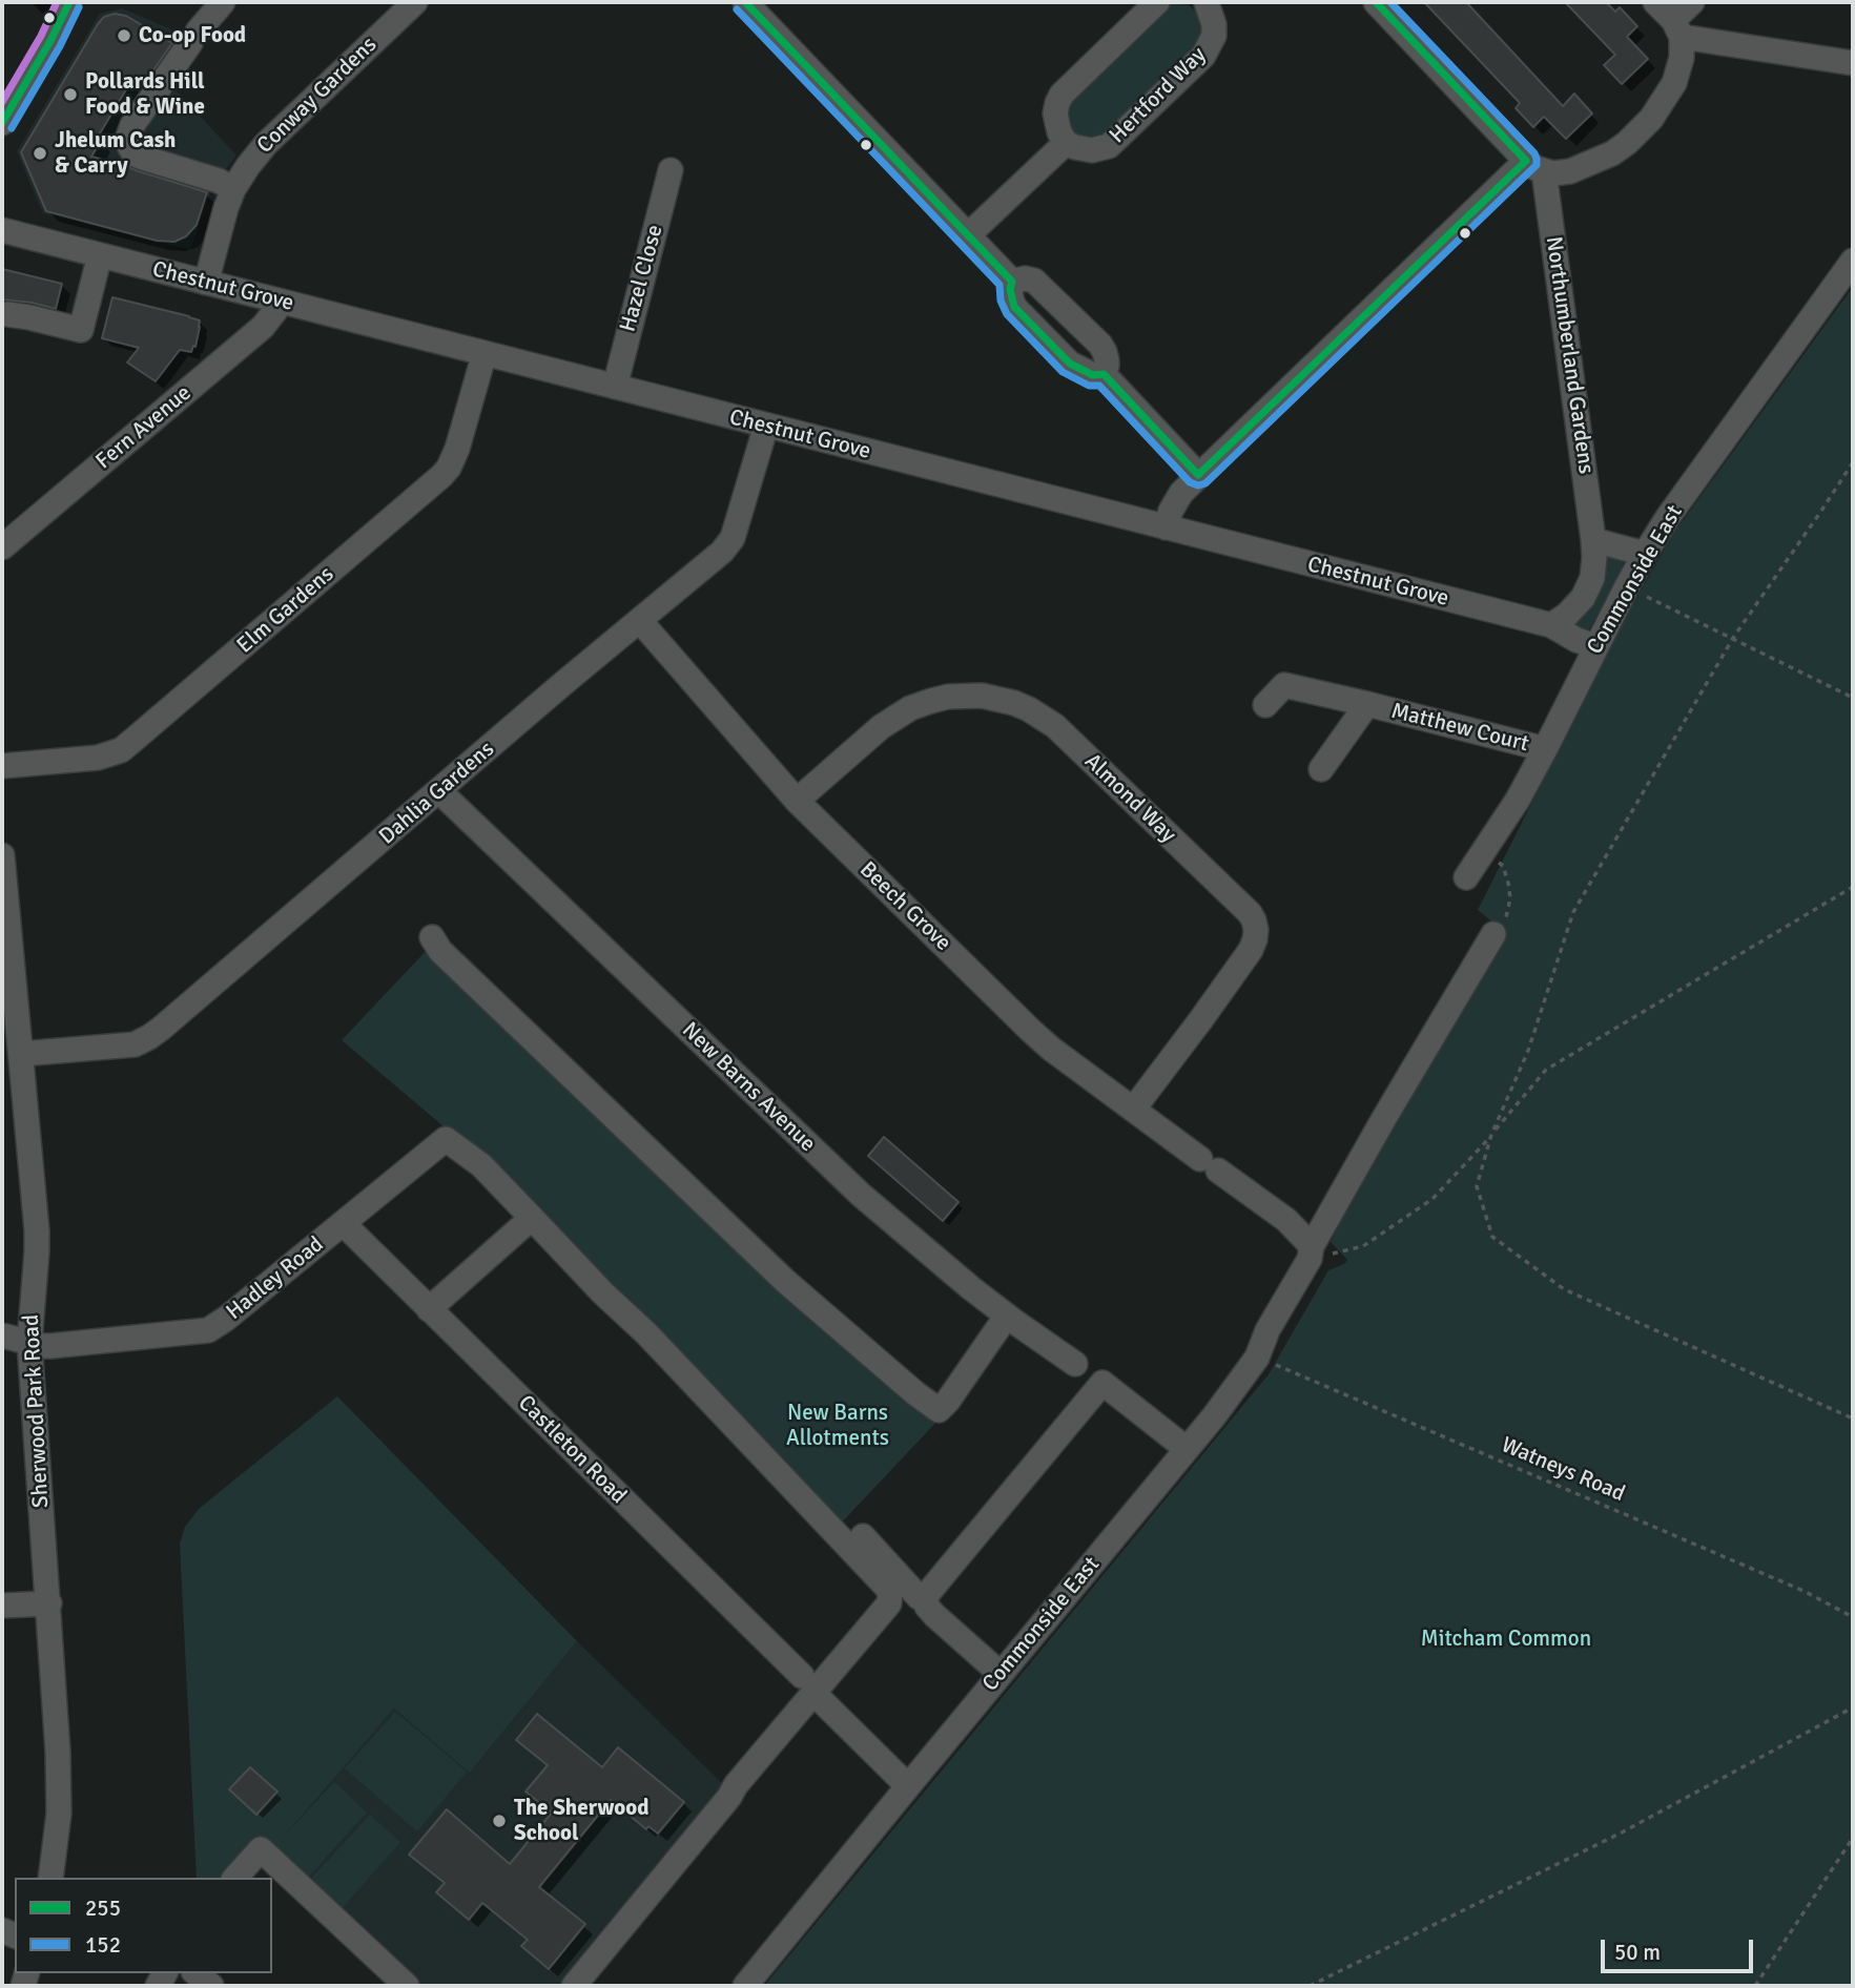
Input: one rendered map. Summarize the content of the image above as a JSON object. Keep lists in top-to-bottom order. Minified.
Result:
{"streets":{"street":["Conway Gardens","Hertford Way","Hazel Close","Chestnut Grove","Northumberland Gardens","Fern Avenue","Commonside East","Elm Gardens","Matthew Court","Dahlia Gardens","Almond Way","Beech Grove","New Barns Avenue","Hadley Road","Sherwood Park Road","Castleton Road"],"path":["Watneys Road"]},"crossings":[["Conway Gardens","Chestnut Grove"],["Hazel Close","Chestnut Grove"],["Chestnut Grove","Northumberland Gardens"],["Chestnut Grove","Fern Avenue"],["Chestnut Grove","Commonside East"],["Chestnut Grove","Elm Gardens"],["Chestnut Grove","Dahlia Gardens"],["Commonside East","Matthew Court"],["Commonside East","Beech Grove"],["Commonside East","Castleton Road"],["Commonside East","Watneys Road"],["Dahlia Gardens","Beech Grove"],["Dahlia Gardens","New Barns Avenue"],["Dahlia Gardens","Sherwood Park Road"],["Almond Way","Beech Grove"],["Hadley Road","Sherwood Park Road"],["Hadley Road","Castleton Road"]],"parks":["New Barns Allotments","Mitcham Common"],"places":["Co-op Food","Pollards Hill Food & Wine","Jhelum Cash & Carry","The Sherwood School"],"lines":["transit line 255","transit line 152"],"legend":["255","152"],"scale_bar":"50 m"}
